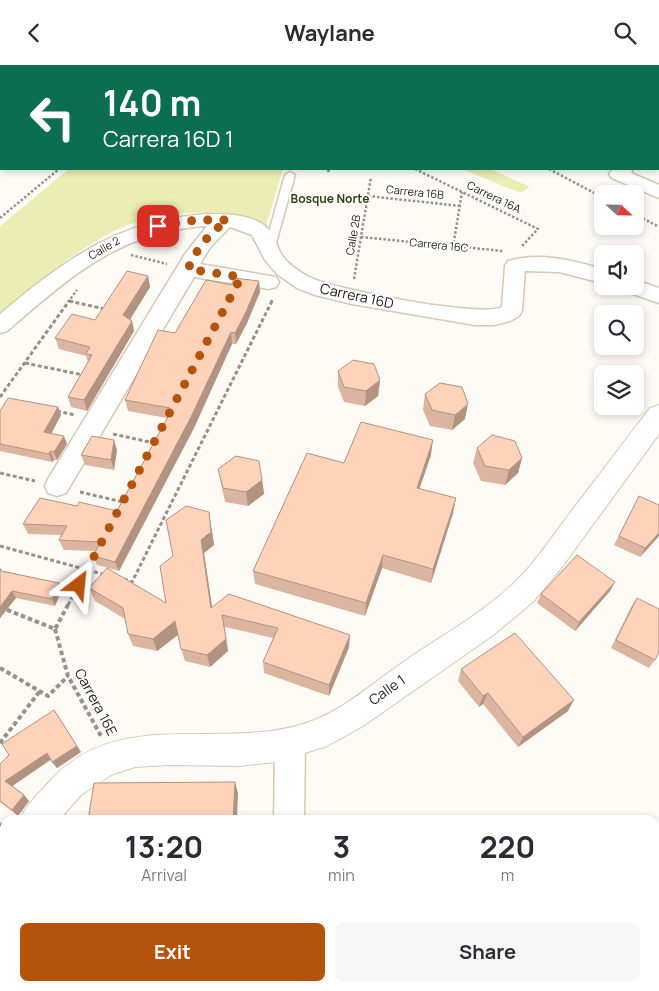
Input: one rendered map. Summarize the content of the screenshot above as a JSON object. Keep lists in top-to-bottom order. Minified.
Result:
{"streets":{"street":["Calle 2","Carrera 16D","Calle 1"],"path":["Carrera 16B","Carrera 16A","Calle 2B","Carrera 16C","Carrera 16E"]},"crossings":[["Carrera 16B","Calle 2B"],["Calle 2B","Carrera 16C"],["Calle 2B","Carrera 16D"],["Carrera 16C","Carrera 16D"],["Calle 2","Carrera 16D"],["Calle 1","Carrera 16E"]],"districts":["Bosque Norte"],"north":"right","page":{"header":"Waylane","turn":["140 m","Carrera 16D 1"],"eta":["13:20","Arrival","3","min","220","m"],"buttons":["Exit","Share"]}}
